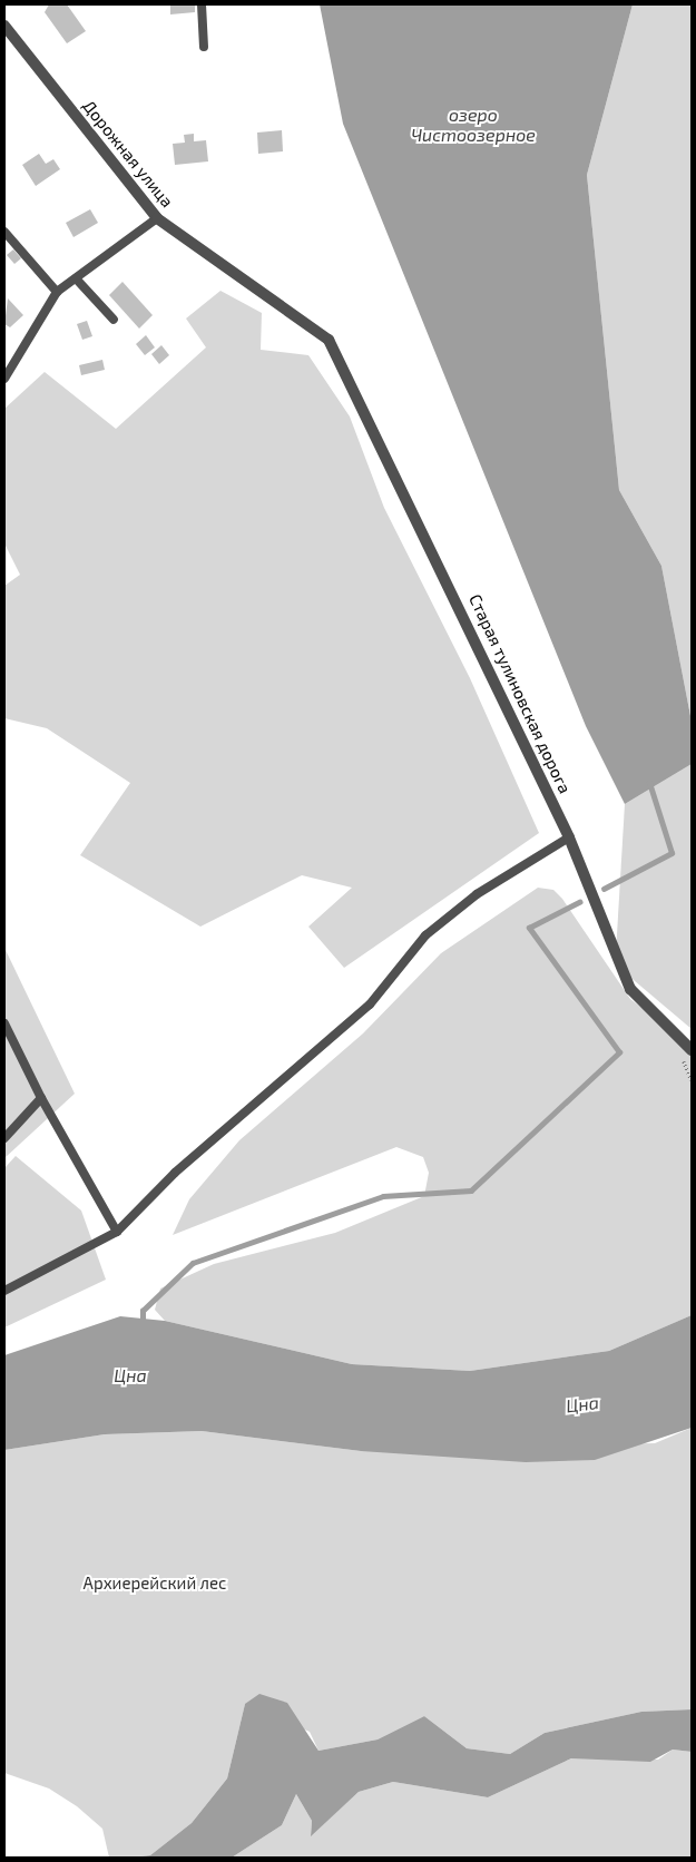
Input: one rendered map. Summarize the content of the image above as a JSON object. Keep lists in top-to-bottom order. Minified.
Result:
{"streets":{"street":["Дорожная улица","Старая тулиновская дорога"]},"crossings":[["Дорожная улица","Старая тулиновская дорога"]],"water":["озеро Чистоозерное","Цна"],"parks":["Архиерейский лес"]}
